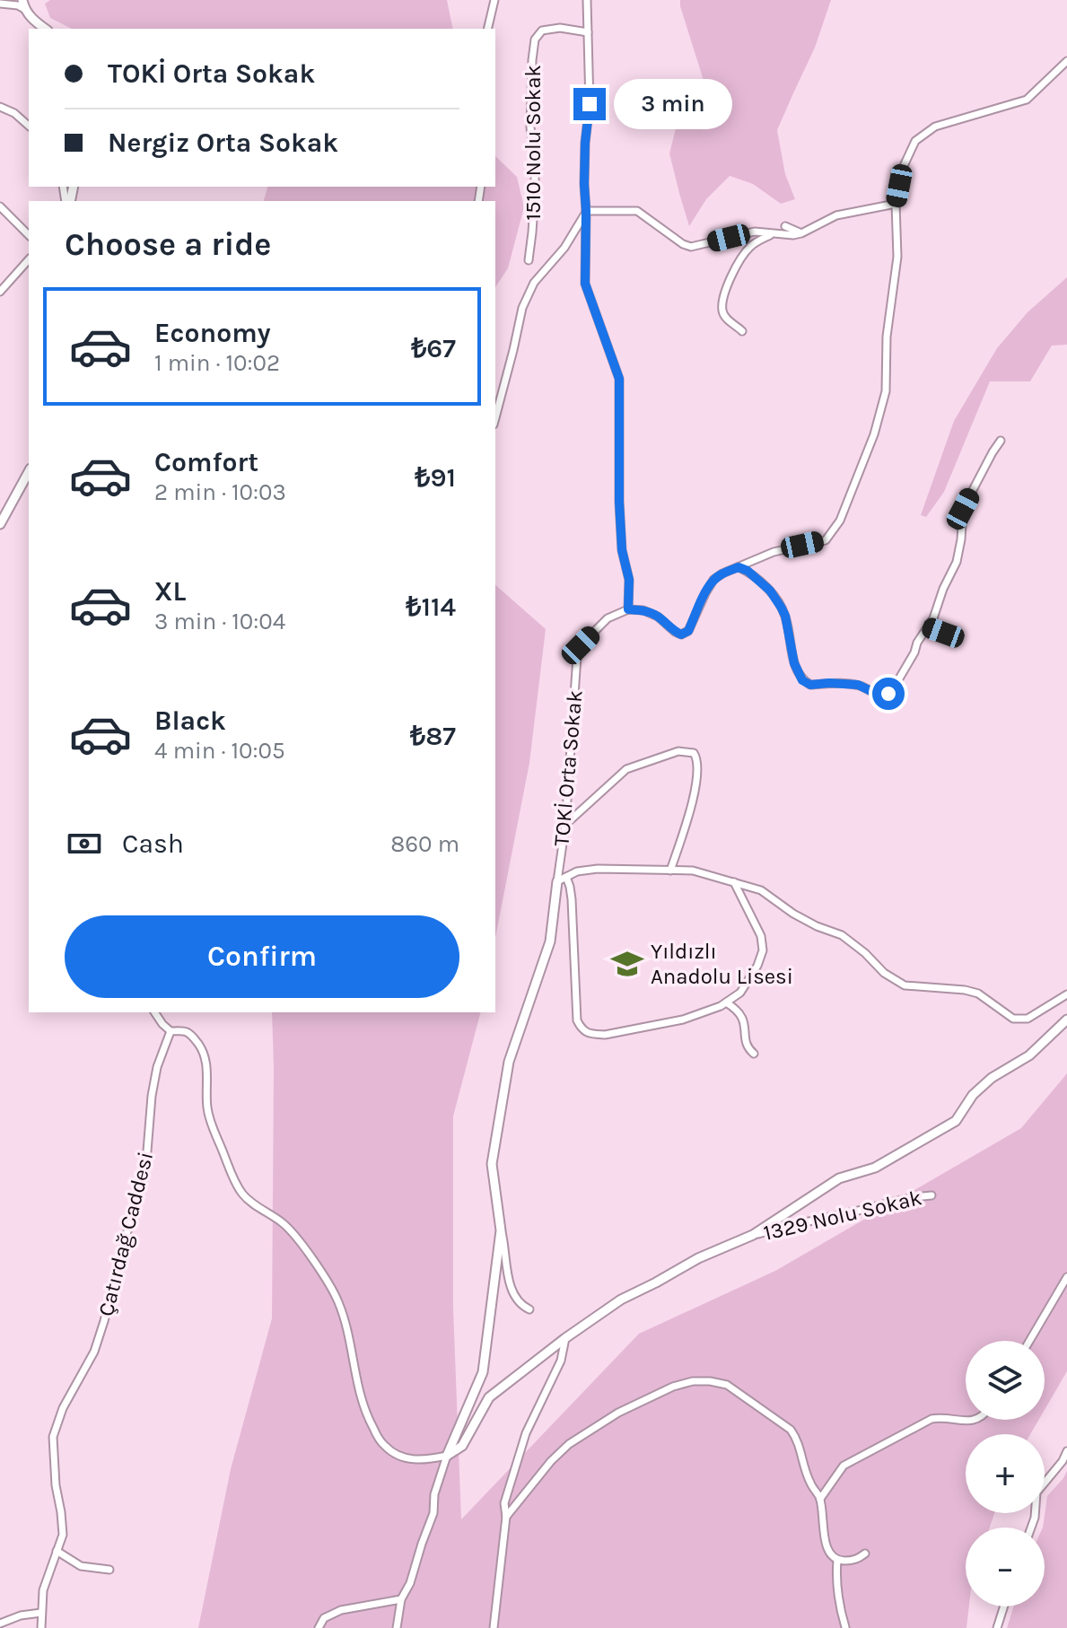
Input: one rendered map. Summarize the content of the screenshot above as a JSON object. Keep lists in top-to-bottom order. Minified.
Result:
{"streets":{"street":["1510 Nolu Sokak","TOKİ Orta Sokak","1329 Nolu Sokak","Çatırdağ Caddesi"]},"places":{"school or university":["Yıldızlı Anadolu Lisesi"]},"page":{"banner":["TOKİ Orta Sokak","Nergiz Orta Sokak"],"bubble":"3 min","heading":"Choose a ride","list":[{"name":"Economy","note":"1 min · 10:02","value":"₺67"},{"name":"Comfort","note":"2 min · 10:03","value":"₺91"},{"name":"XL","note":"3 min · 10:04","value":"₺114"},{"name":"Black","note":"4 min · 10:05","value":"₺87"}],"pay":["Cash","860 m"],"buttons":"Confirm","map_buttons":["+","−"]}}
